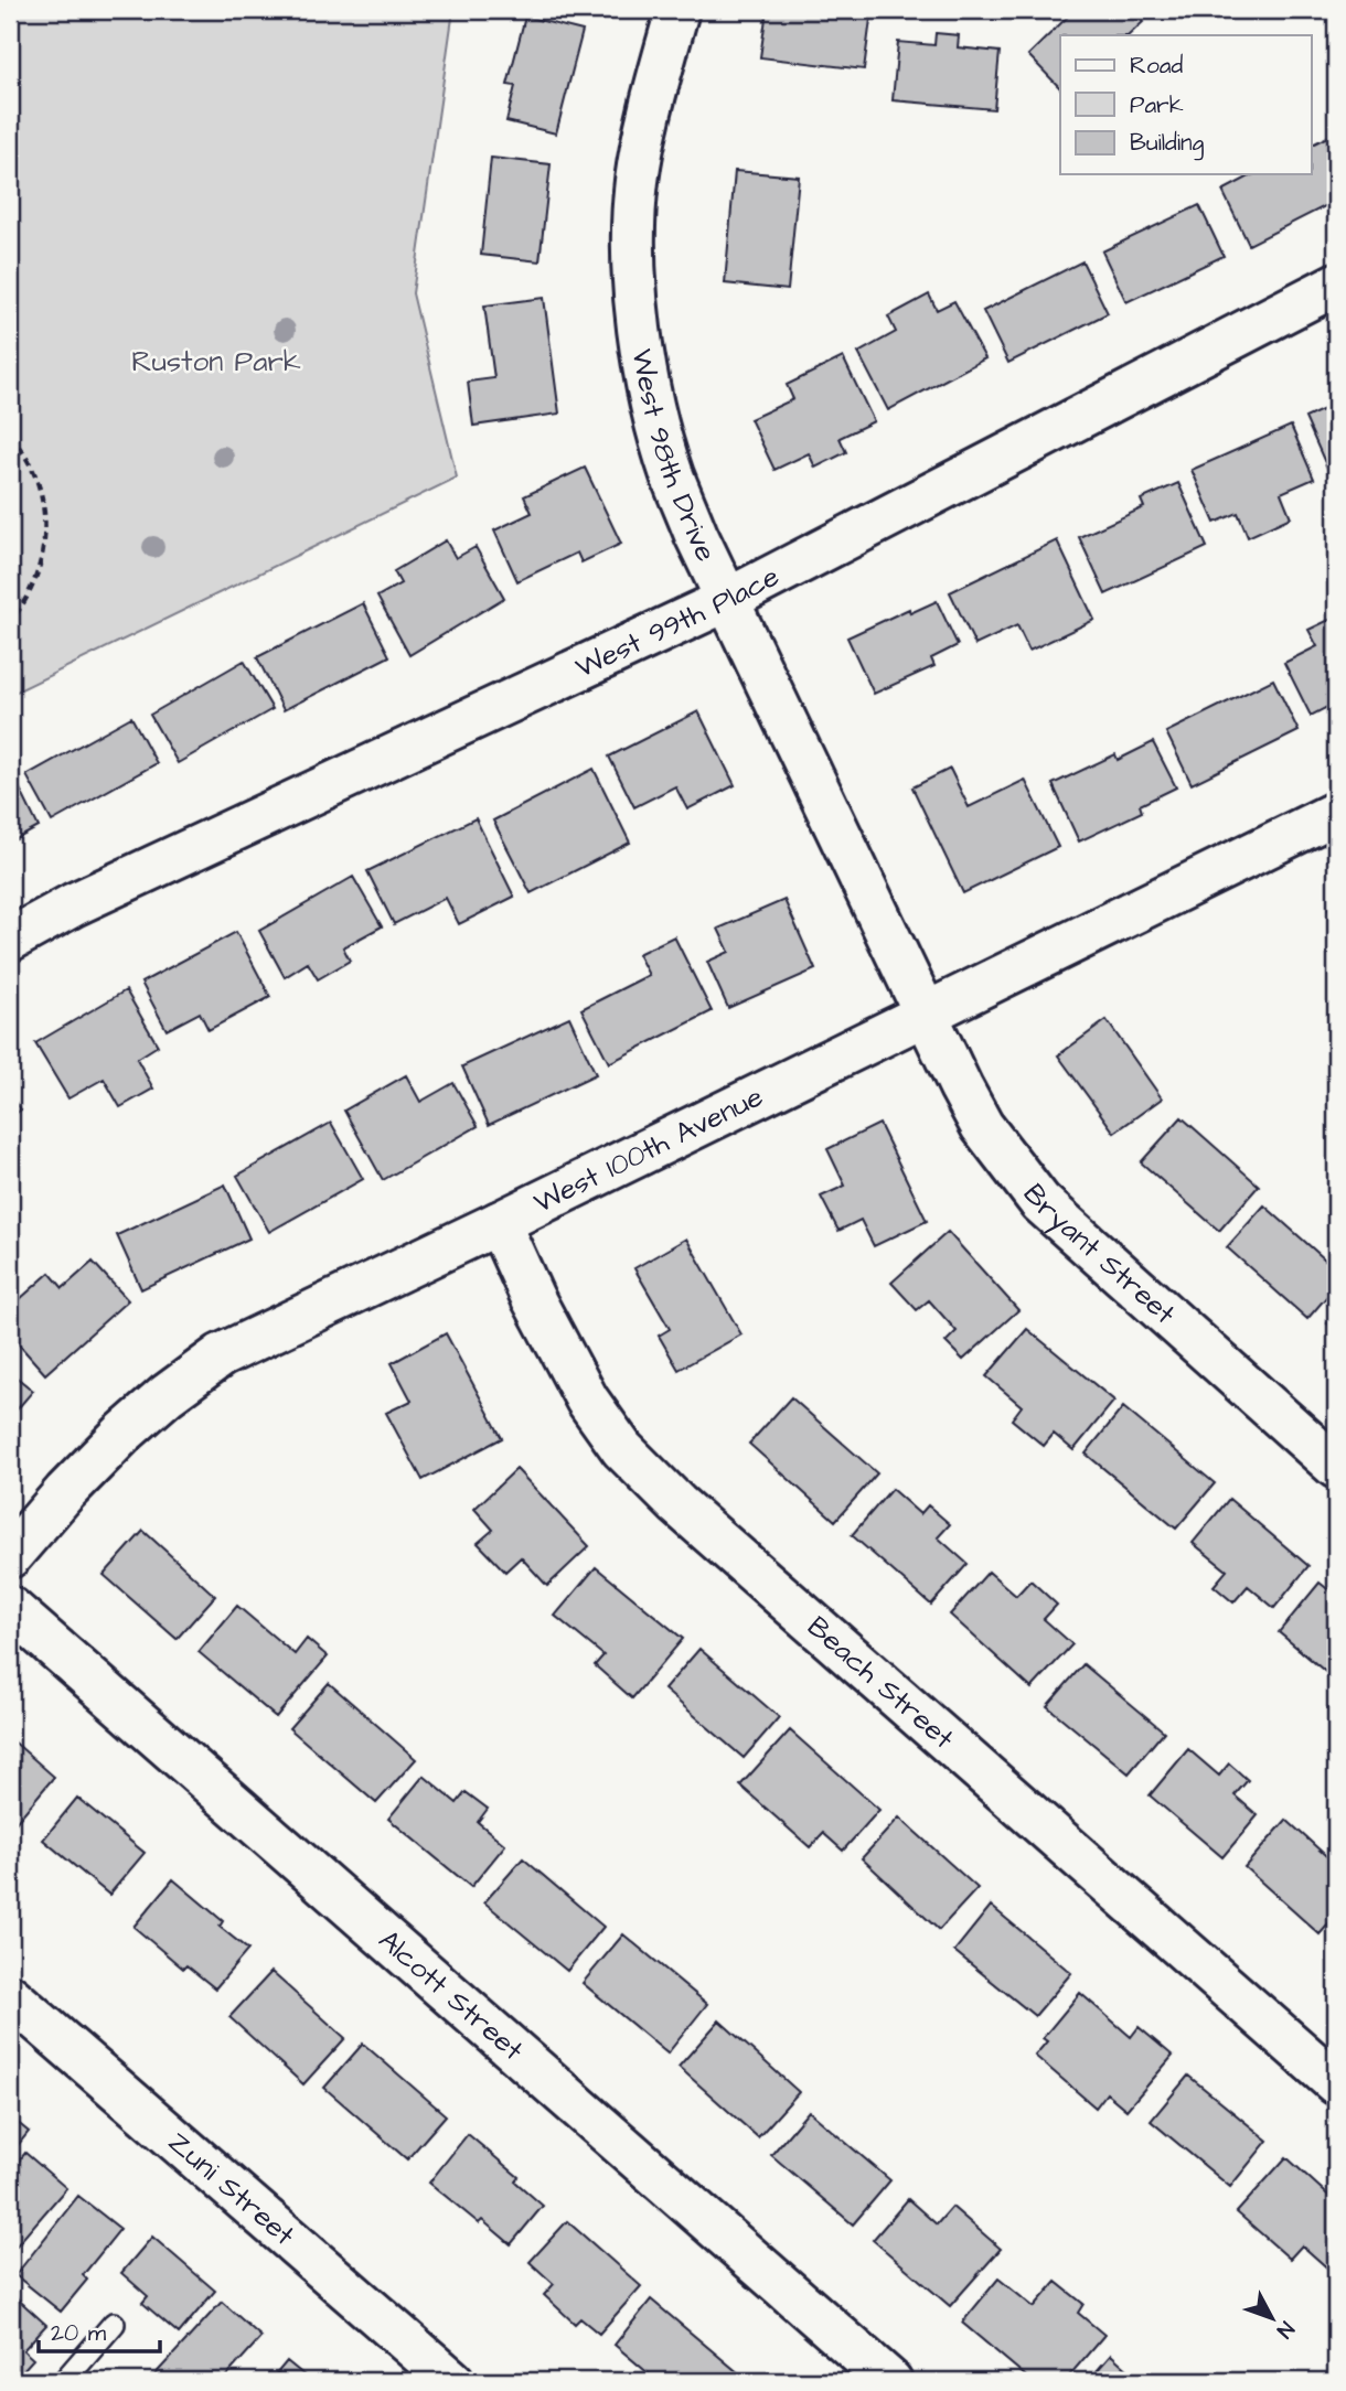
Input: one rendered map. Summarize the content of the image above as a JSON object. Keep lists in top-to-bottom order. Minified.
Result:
{"streets":{"street":["West 98th Drive","West 99th Place","West 100th Avenue","Bryant Street","Beach Street","Alcott Street","Zuni Street"]},"crossings":[["West 98th Drive","West 99th Place"],["West 98th Drive","West 100th Avenue"],["West 98th Drive","Bryant Street"],["West 100th Avenue","Bryant Street"],["West 100th Avenue","Beach Street"]],"parks":["Ruston Park"],"legend":["Road","Park","Building"],"scale_bar":"20 m","north":"bottom right"}
